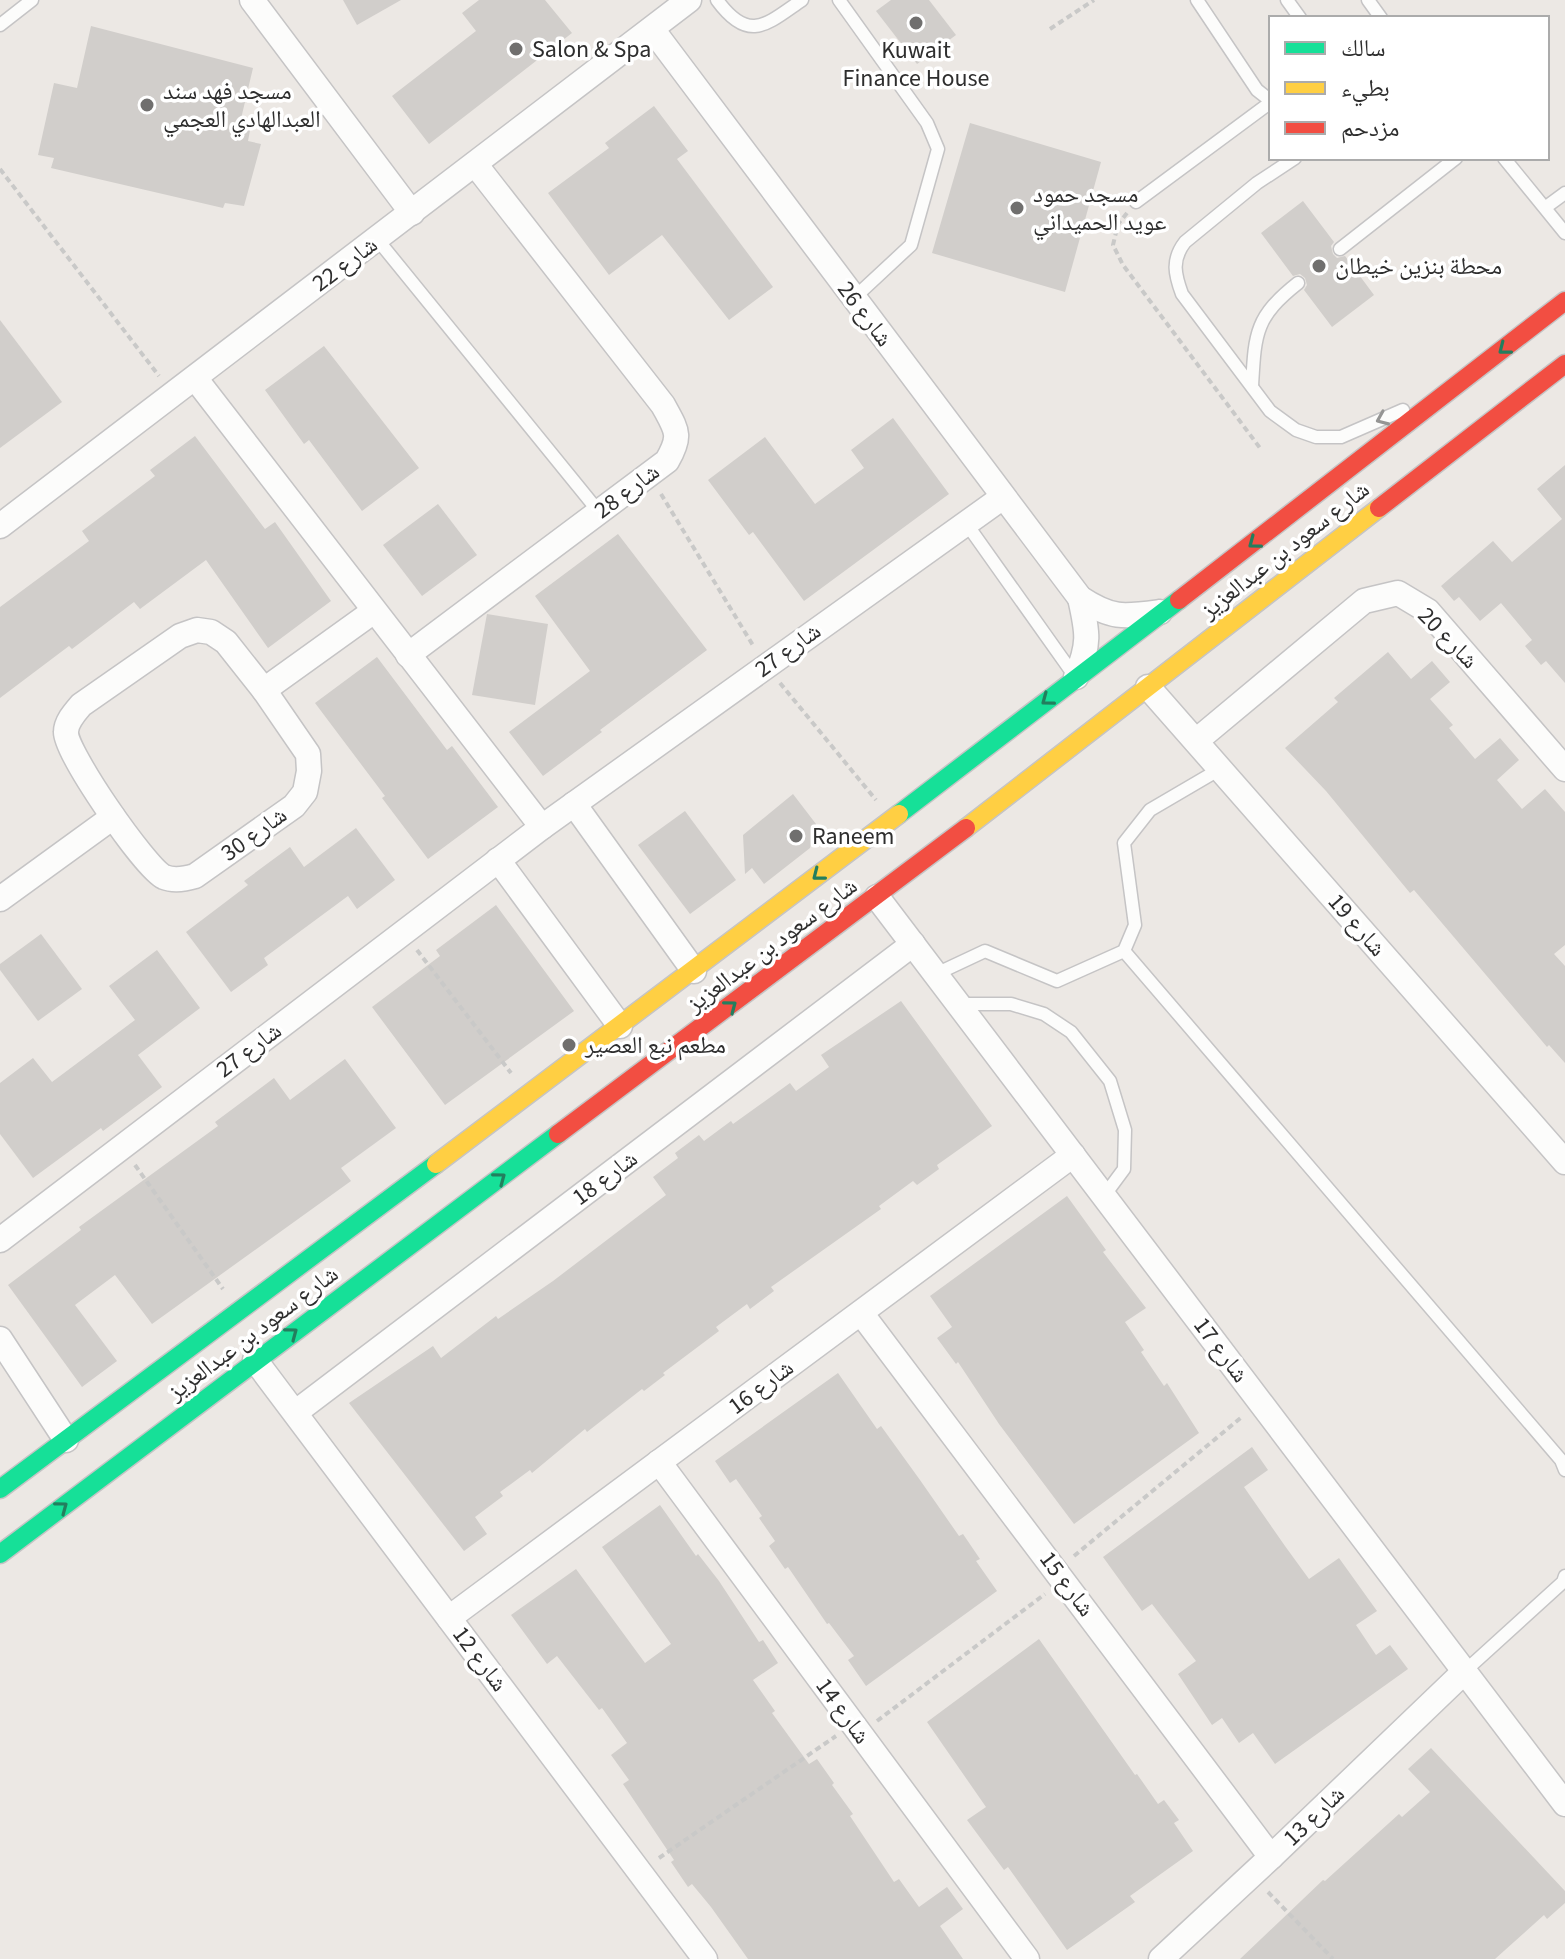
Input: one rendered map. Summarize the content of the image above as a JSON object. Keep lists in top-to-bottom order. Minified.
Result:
{"streets":{"main road":["شارع سعود بن عبدالعزيز"],"street":["شارع 22","شارع 26","شارع 28","شارع 20","شارع 27","شارع 30","شارع 19","شارع 18","شارع 17","شارع 16","شارع 15","شارع 12","شارع 14","شارع 13"]},"crossings":[["شارع 22","شارع 26"],["شارع 22","شارع 28"],["شارع 26","شارع سعود بن عبدالعزيز"],["شارع 26","شارع 27"],["شارع سعود بن عبدالعزيز","شارع 19"],["شارع سعود بن عبدالعزيز","شارع 17"],["شارع سعود بن عبدالعزيز","شارع 12"],["شارع 20","شارع 19"],["شارع 18","شارع 17"],["شارع 18","شارع 12"],["شارع 17","شارع 16"],["شارع 17","شارع 13"],["شارع 16","شارع 15"],["شارع 16","شارع 12"],["شارع 16","شارع 14"],["شارع 15","شارع 13"]],"places":["Kuwait Finance House","Salon & Spa","مسجد فهد سند العبدالهادي العجمي","مسجد حمود عويد الحميداني","محطة بنزين خيطان","Raneem","مطعم نبع العصير"],"legend":["سالك","بطيء","مزدحم"]}
